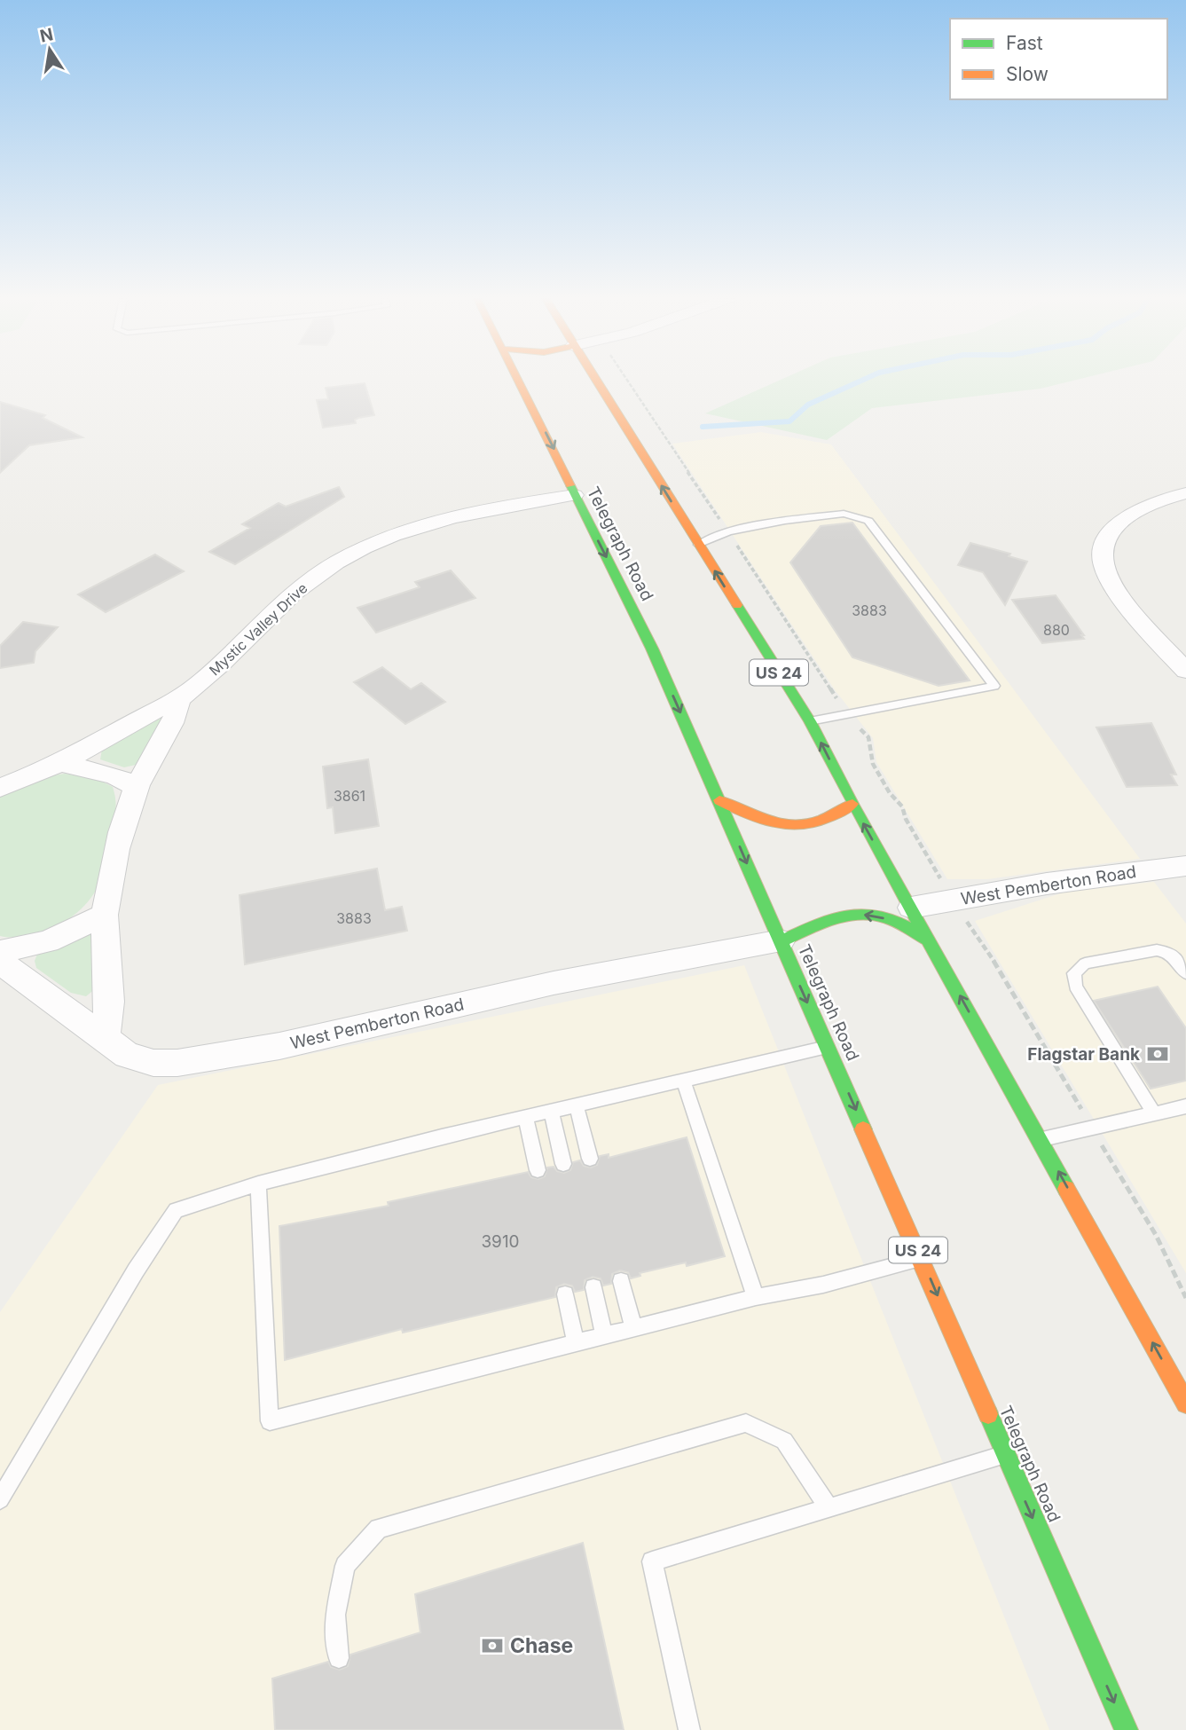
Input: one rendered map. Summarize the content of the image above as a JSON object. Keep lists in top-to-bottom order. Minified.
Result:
{"streets":{"highway":["Telegraph Road","US 24"],"street":["Mystic Valley Drive","West Pemberton Road"]},"crossings":[["Telegraph Road","Mystic Valley Drive"],["Telegraph Road","West Pemberton Road"],["US 24","West Pemberton Road"]],"places":{"bank":["Flagstar Bank","Chase"]},"house_numbers":["3883","880","3861","3883","3910"],"legend":["Fast","Slow"],"north":"top"}
